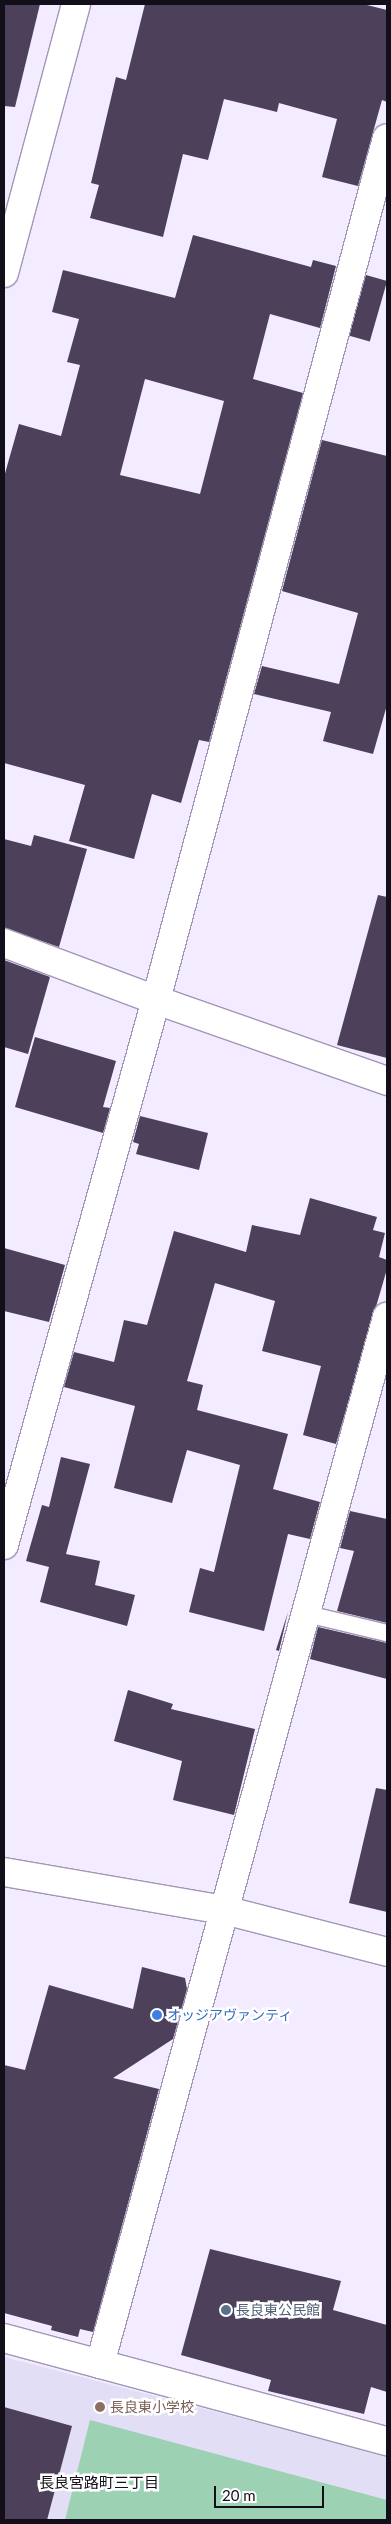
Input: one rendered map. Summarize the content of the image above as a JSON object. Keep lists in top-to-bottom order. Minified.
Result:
{"districts":["長良宮路町三丁目"],"places":["オッジアヴァンティ","長良東公民館","長良東小学校"],"scale_bar":"20 m"}
